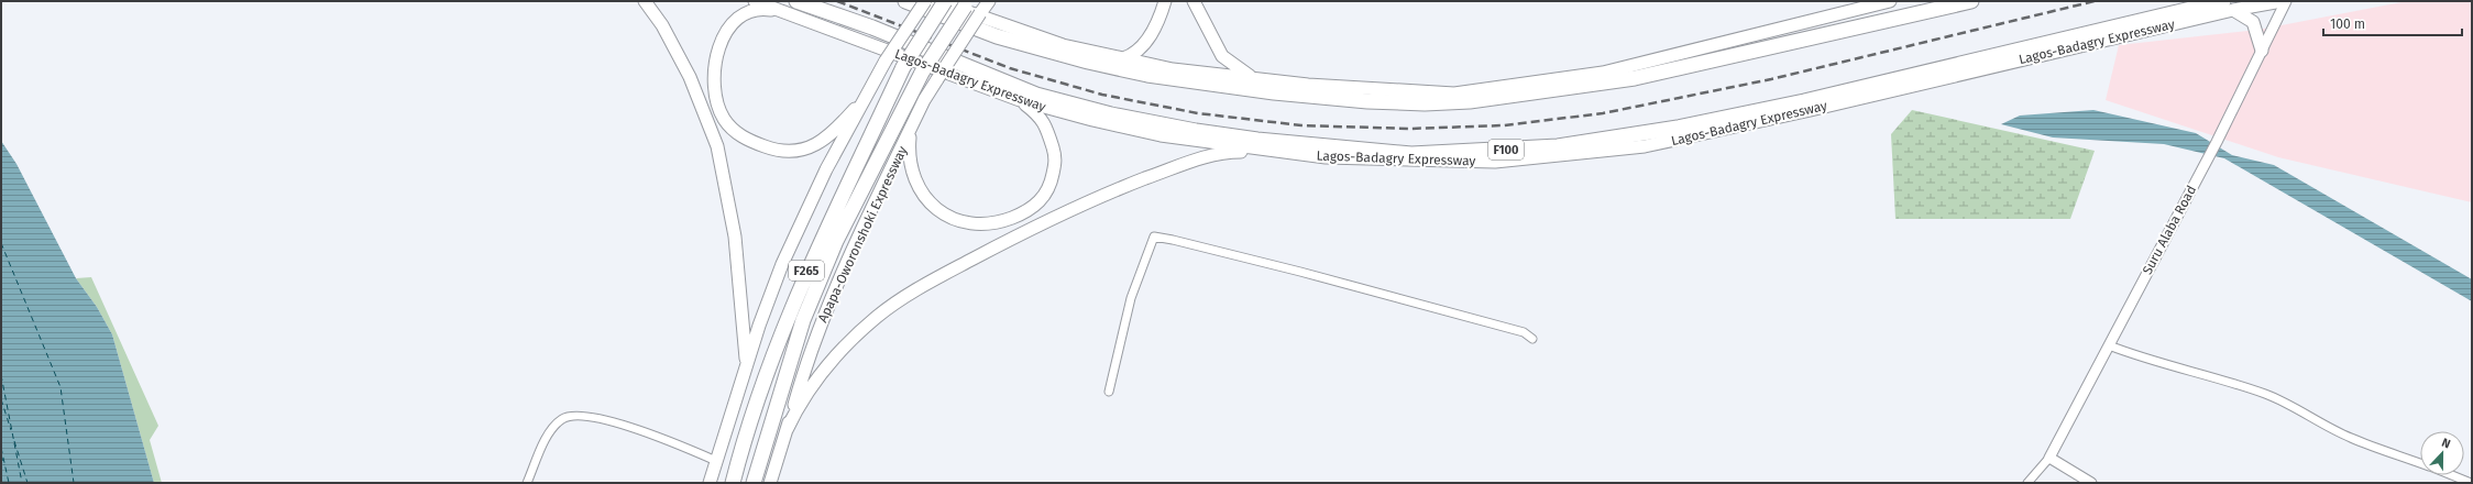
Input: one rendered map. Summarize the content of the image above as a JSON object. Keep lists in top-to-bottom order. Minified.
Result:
{"streets":{"highway":["Lagos-Badagry Expressway","F100","Apapa-Oworonshoki Expressway","F265"],"street":["Suru Alaba Road"]},"scale_bar":"100 m","north":"top"}
